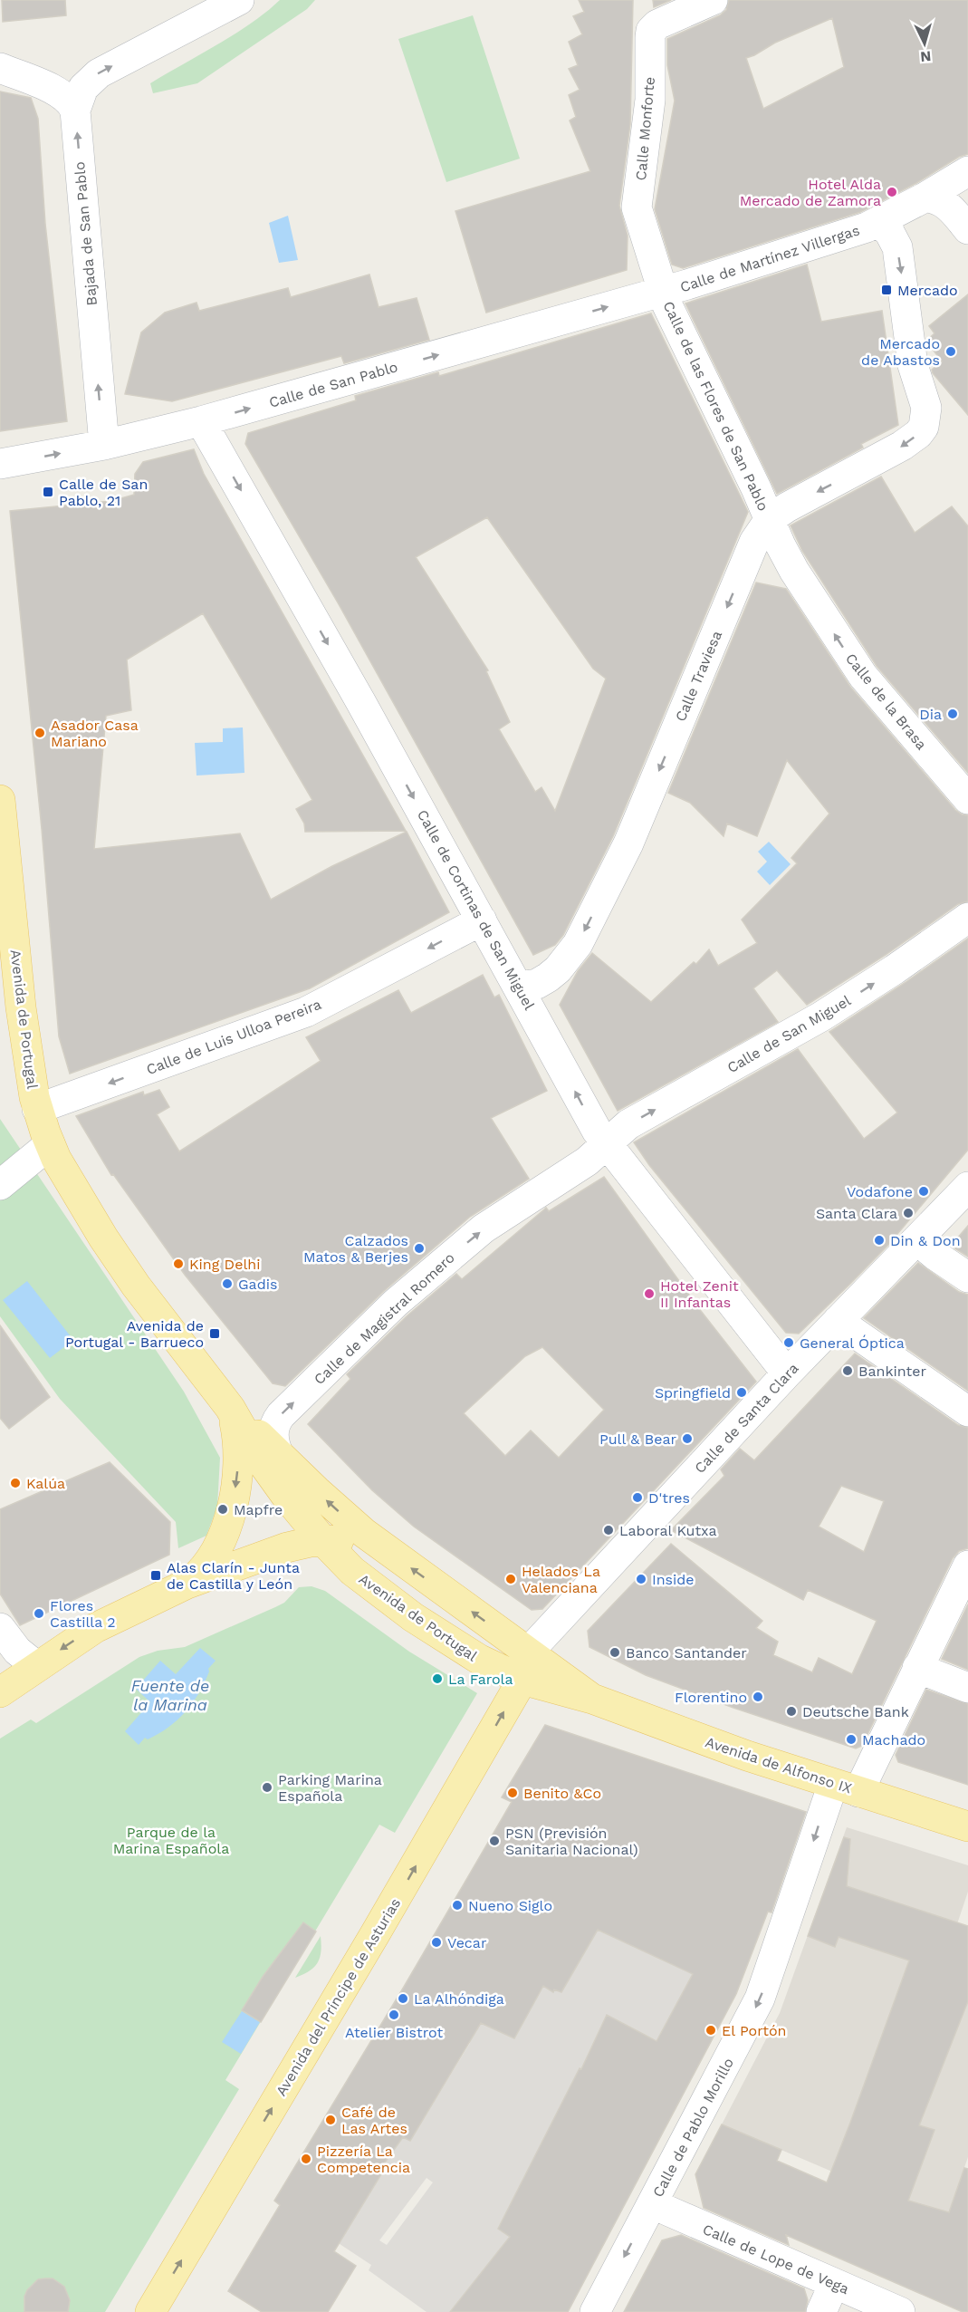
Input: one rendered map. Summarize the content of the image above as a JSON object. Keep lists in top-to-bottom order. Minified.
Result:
{"streets":{"main road":["Avenida de Portugal","Avenida de Alfonso IX","Avenida del Príncipe de Asturias"],"street":["Calle Monforte","Bajada de San Pablo","Calle de Martínez Villergas","Calle de San Pablo","Calle de las Flores de San Pablo","Calle Traviesa","Calle de la Brasa","Calle de Cortinas de San Miguel","Calle de San Miguel","Calle de Luis Ulloa Pereira","Calle de Magistral Romero","Calle de Santa Clara","Calle de Pablo Morillo","Calle de Lope de Vega"]},"crossings":[["Calle Monforte","Calle de Martínez Villergas"],["Calle Monforte","Calle de San Pablo"],["Calle Monforte","Calle de las Flores de San Pablo"],["Bajada de San Pablo","Calle de San Pablo"],["Calle de Martínez Villergas","Calle de San Pablo"],["Calle de Martínez Villergas","Calle de las Flores de San Pablo"],["Calle de Martínez Villergas","Calle Traviesa"],["Calle de San Pablo","Calle de las Flores de San Pablo"],["Calle de San Pablo","Calle de Cortinas de San Miguel"],["Calle de las Flores de San Pablo","Calle Traviesa"],["Calle de las Flores de San Pablo","Calle de la Brasa"],["Calle Traviesa","Calle de la Brasa"],["Calle Traviesa","Calle de Cortinas de San Miguel"],["Calle de Cortinas de San Miguel","Calle de San Miguel"],["Calle de Cortinas de San Miguel","Calle de Luis Ulloa Pereira"],["Calle de Cortinas de San Miguel","Calle de Magistral Romero"],["Calle de Cortinas de San Miguel","Calle de Santa Clara"],["Avenida de Portugal","Calle de Luis Ulloa Pereira"],["Avenida de Portugal","Calle de Magistral Romero"],["Avenida de Portugal","Calle de Santa Clara"],["Avenida de Portugal","Avenida de Alfonso IX"],["Avenida de Portugal","Avenida del Príncipe de Asturias"],["Calle de San Miguel","Calle de Magistral Romero"],["Calle de Santa Clara","Avenida de Alfonso IX"],["Calle de Santa Clara","Avenida del Príncipe de Asturias"],["Avenida de Alfonso IX","Avenida del Príncipe de Asturias"],["Avenida de Alfonso IX","Calle de Pablo Morillo"],["Calle de Pablo Morillo","Calle de Lope de Vega"]],"one_way":["Bajada de San Pablo","Calle de San Pablo","Calle Traviesa","Calle de la Brasa","Calle de San Miguel","Calle de Luis Ulloa Pereira","Calle de Magistral Romero","Avenida del Príncipe de Asturias","Calle de Pablo Morillo"],"water":["Fuente de la Marina"],"parks":["Parque de la Marina Española"],"places":{"other":["Hotel Alda Mercado de Zamora","Mercado de Abastos","Dia","Asador Casa Mariano","Vodafone","Santa Clara","Din & Don","Calzados Matos & Berjes","King Delhi","Gadis","Hotel Zenit II Infantas","General Óptica","Bankinter","Springfield","Pull & Bear","Kalúa","D'tres","Mapfre","Laboral Kutxa","Helados La Valenciana","Inside","Flores Castilla 2","Banco Santander","La Farola","Florentino","Deutsche Bank","Machado","Parking Marina Española","Benito &Co","PSN (Previsión Sanitaria Nacional)","Nueno Siglo","Vecar","La Alhóndiga","Atelier Bistrot","El Portón","Café de Las Artes","Pizzería La Competencia"],"transit":["Mercado","Calle de San Pablo, 21","Avenida de Portugal - Barrueco","Alas Clarín - Junta de Castilla y León"]},"north":"bottom"}
